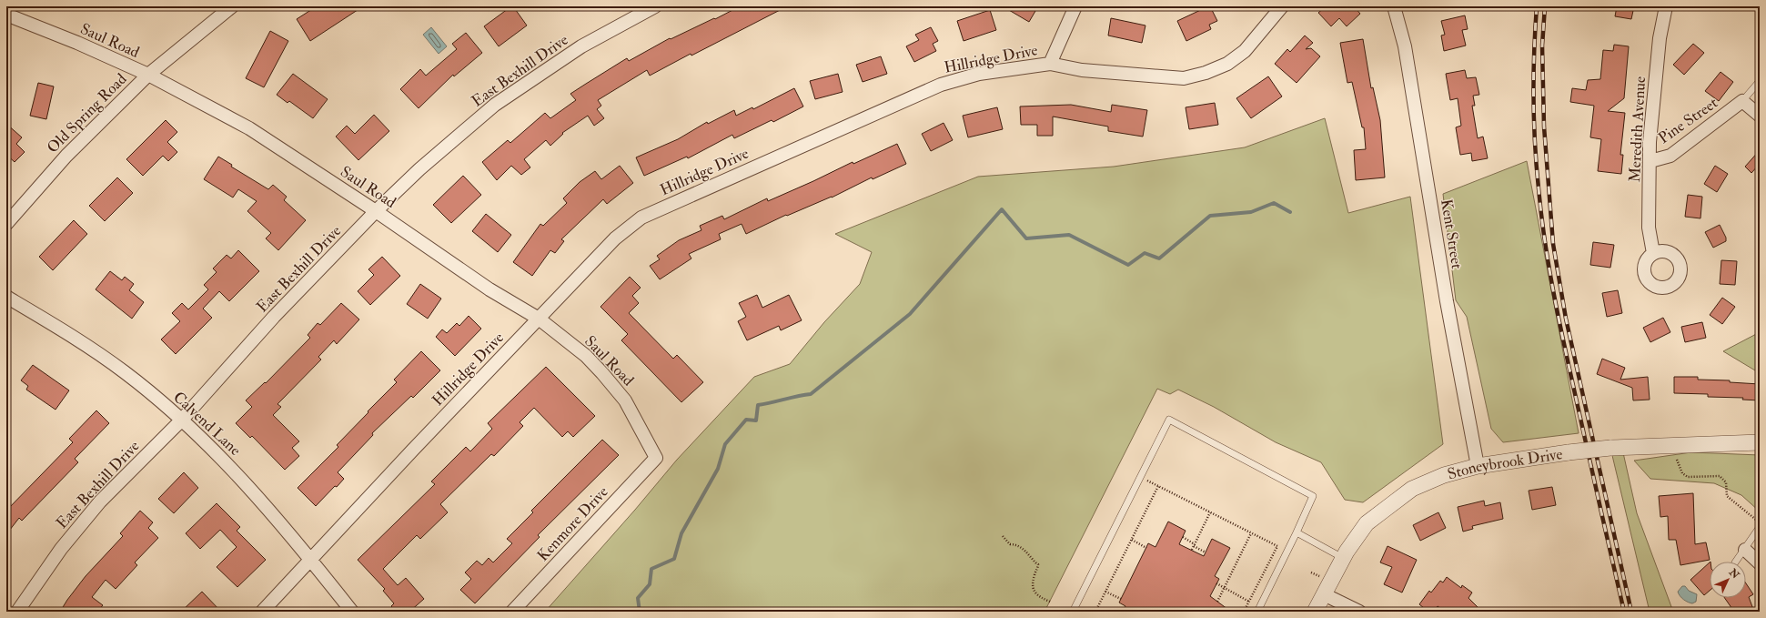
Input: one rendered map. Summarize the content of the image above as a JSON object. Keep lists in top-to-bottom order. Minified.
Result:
{"streets":{"street":["Saul Road","Hillridge Drive","East Bexhill Drive","Old Spring Road","Pine Street","Meredith Avenue","Kent Street","Calvend Lane","Stoneybrook Drive","Kenmore Drive"]},"crossings":[["Saul Road","Hillridge Drive"],["Saul Road","East Bexhill Drive"],["Saul Road","Old Spring Road"],["Saul Road","Kenmore Drive"],["Hillridge Drive","Calvend Lane"],["East Bexhill Drive","Calvend Lane"],["Pine Street","Meredith Avenue"],["Kent Street","Stoneybrook Drive"]],"north":"top right"}
